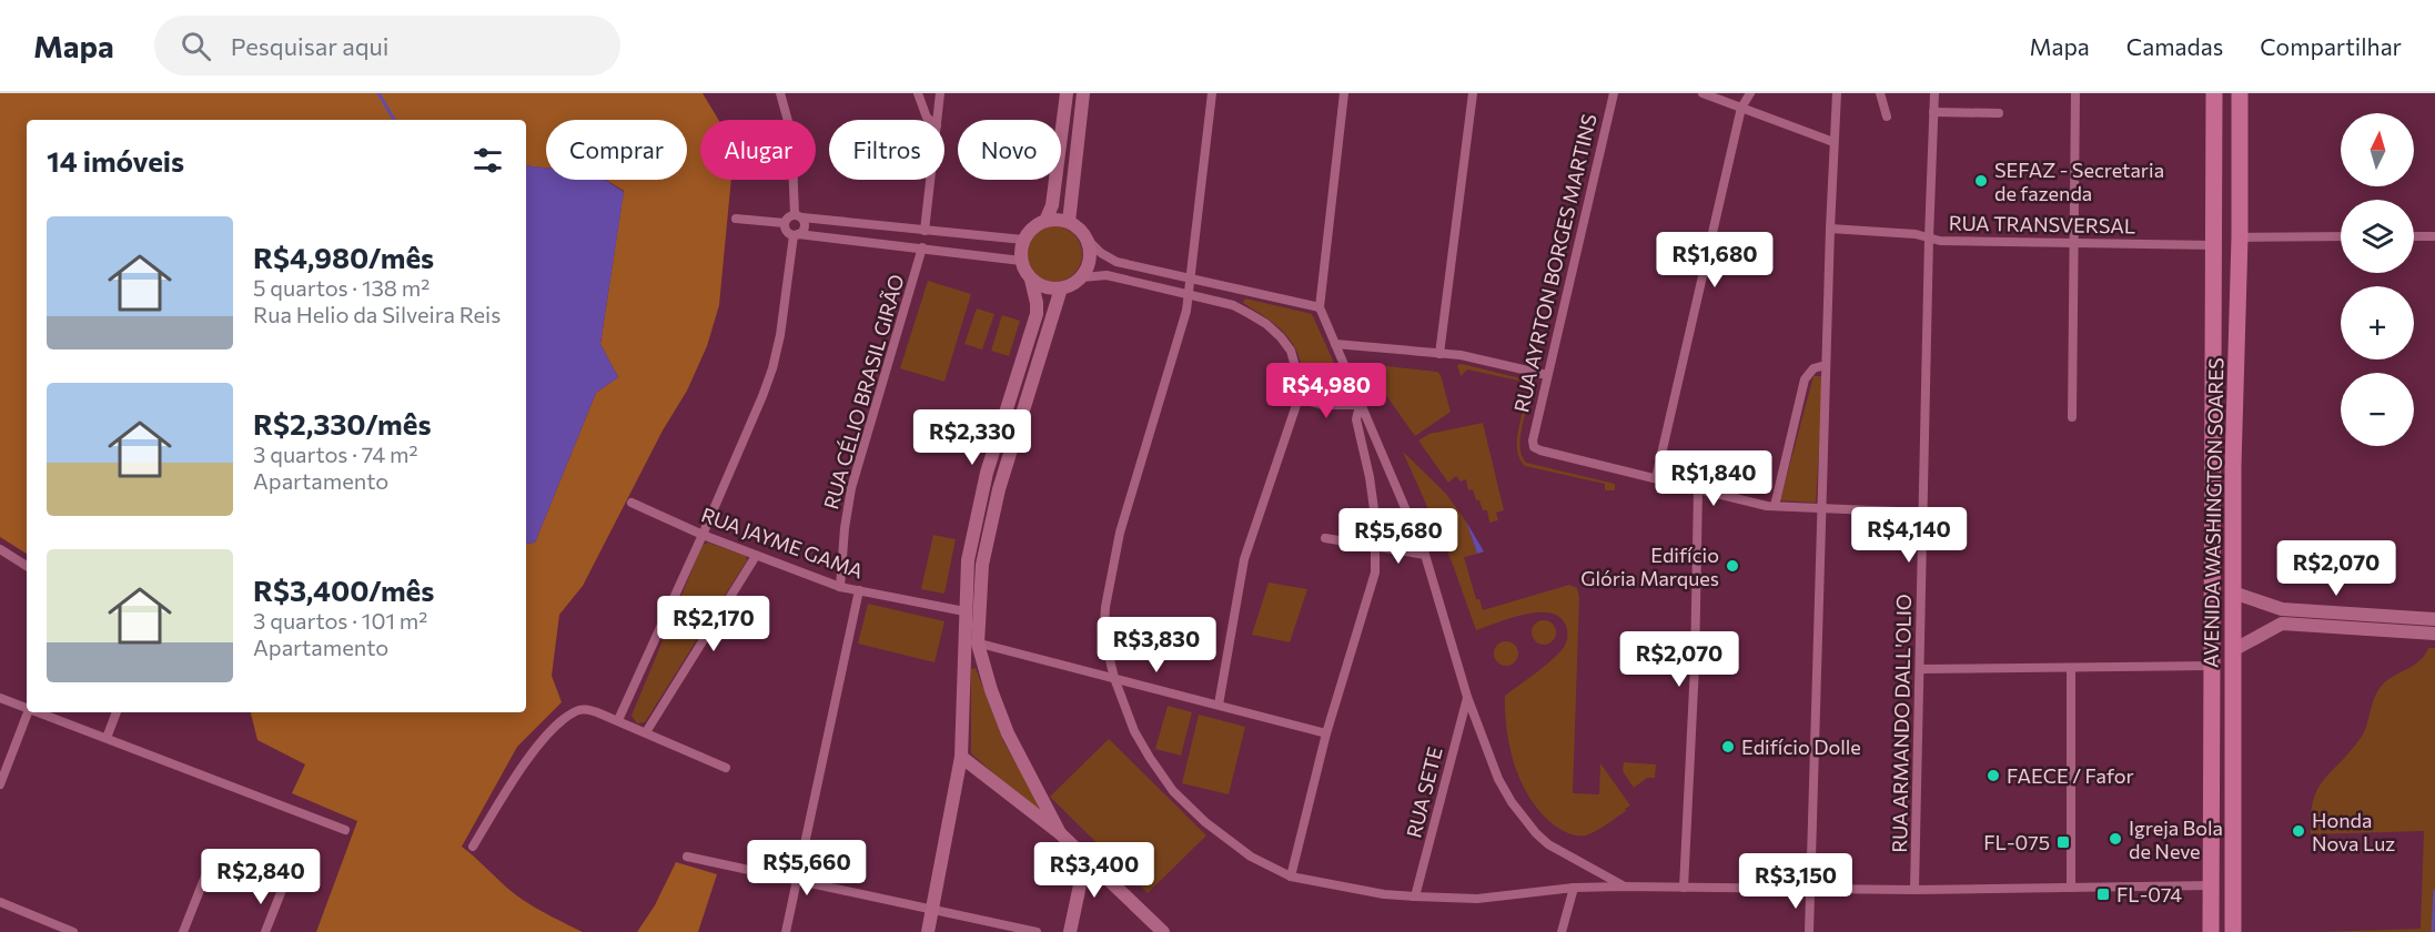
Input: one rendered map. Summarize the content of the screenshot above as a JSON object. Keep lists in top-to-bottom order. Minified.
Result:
{"streets":{"highway":["AVENIDA WASHINGTON SOARES"],"street":["RUA TRANSVERSAL","RUA AYRTON BORGES MARTINS","RUA CÉLIO BRASIL GIRÃO","RUA JAYME GAMA","RUA ARMANDO DALL'OLIO","RUA SETE"]},"crossings":[["RUA TRANSVERSAL","AVENIDA WASHINGTON SOARES"],["RUA TRANSVERSAL","RUA ARMANDO DALL'OLIO"],["RUA CÉLIO BRASIL GIRÃO","RUA JAYME GAMA"]],"places":{"other":["SEFAZ - Secretaria de fazenda","Edifício Glória Marques","Edifício Dolle","FAECE / Fafor","Honda Nova Luz","Igreja Bola de Neve"],"transit":["FL-075","FL-074"]},"north":"top","page":{"header":"Mapa","search":"Pesquisar aqui","nav":["Mapa","Camadas","Compartilhar"],"map_buttons":["+","−"],"chip":["Comprar","Alugar","Filtros","Novo"],"heading":"14 imóveis","list":[{"name":"R$4,980/mês","note":"5 quartos · 138 m² · Rua Helio da Silveira Reis"},{"name":"R$2,330/mês","note":"3 quartos · 74 m² · Apartamento"},{"name":"R$3,400/mês","note":"3 quartos · 101 m² · Apartamento"}],"price":["R$1,680","R$4,980","R$2,330","R$1,840","R$4,140","R$5,680","R$2,070","R$2,170","R$3,830","R$2,070","R$5,660","R$3,400","R$2,840","R$3,150"]}}
